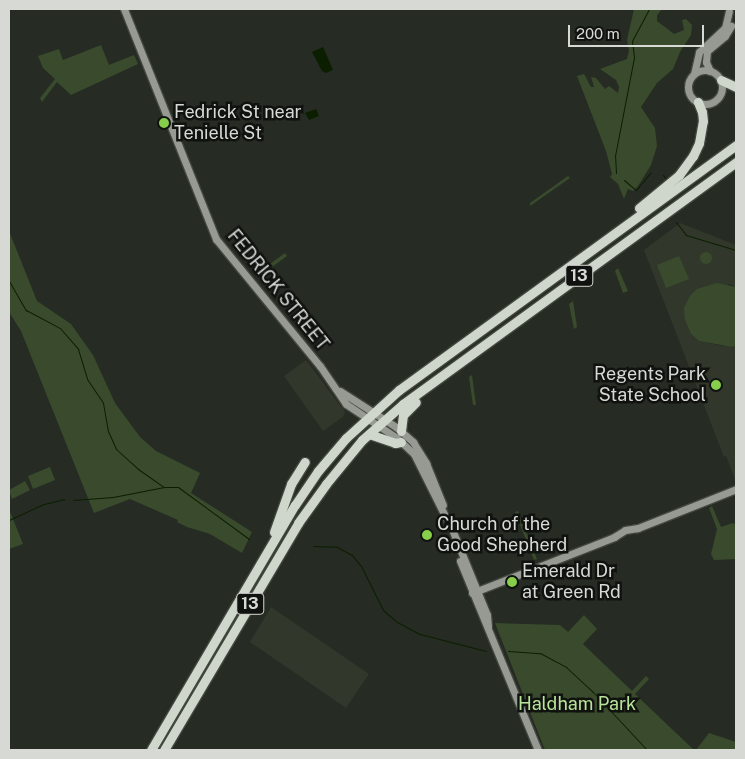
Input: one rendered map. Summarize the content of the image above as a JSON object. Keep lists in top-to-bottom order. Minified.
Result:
{"streets":{"highway":["13"],"street":["FEDRICK STREET"]},"crossings":[["13","FEDRICK STREET"]],"parks":["Haldham Park"],"places":["Fedrick St near Tenielle St","Regents Park State School","Church of the Good Shepherd","Emerald Dr at Green Rd"],"scale_bar":"200 m"}
